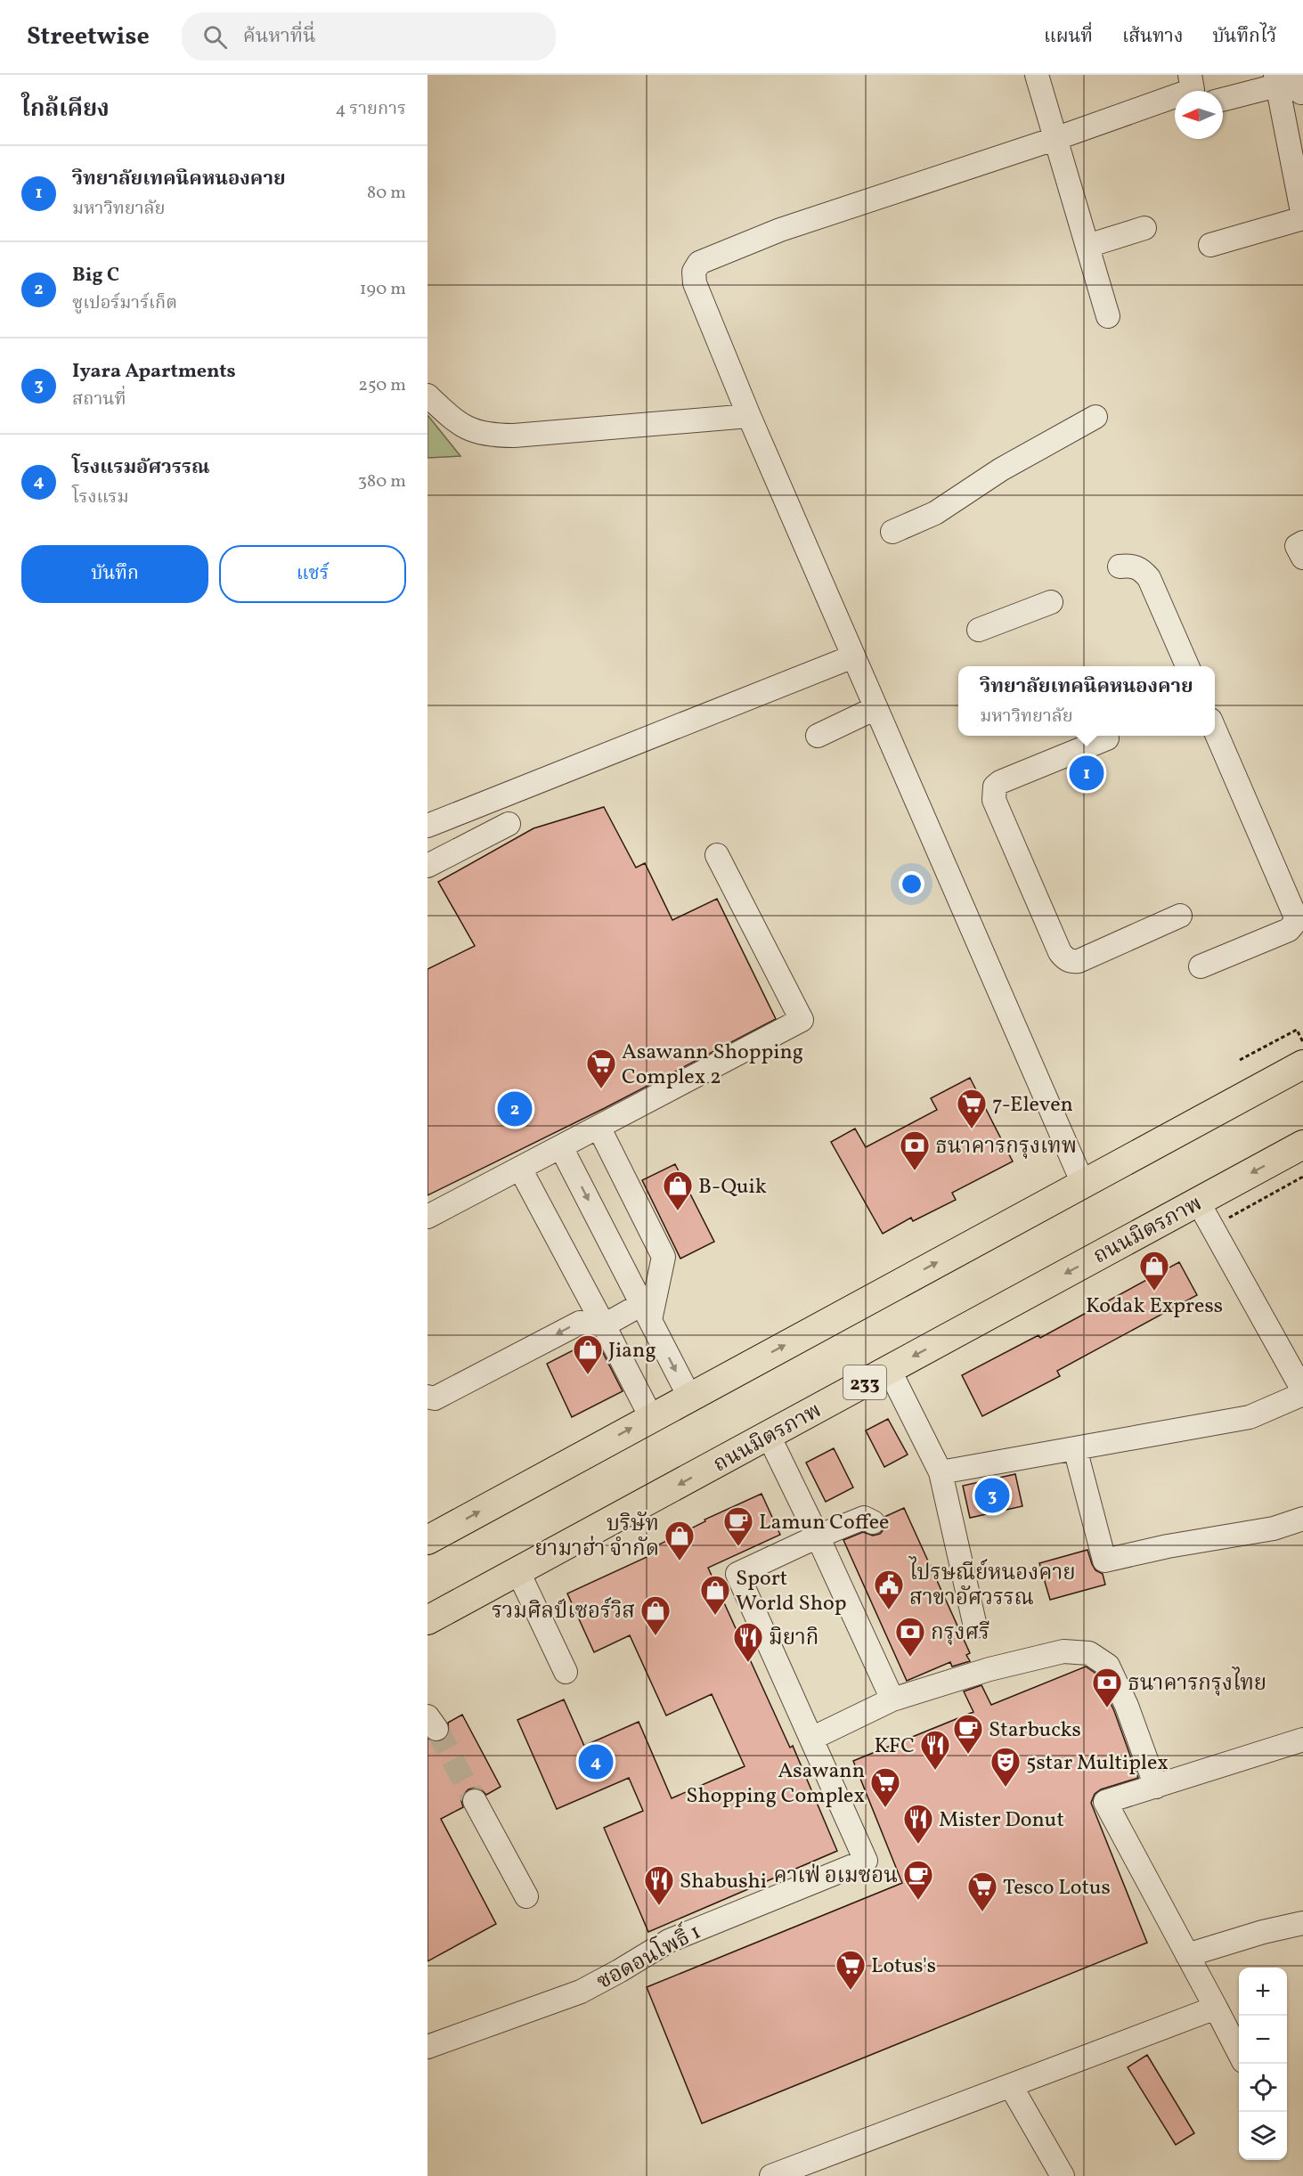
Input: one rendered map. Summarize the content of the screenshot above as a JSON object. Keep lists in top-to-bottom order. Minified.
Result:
{"streets":{"main road":["ถนนมิตรภาพ","233"],"street":["ซอดอนโพธิ์ 1"]},"places":{"supermarket":["Asawann Shopping Complex 2","7-Eleven","Asawann Shopping Complex","Tesco Lotus","Lotus's"],"bank":["ธนาคารกรุงเทพ","กรุงศรี","ธนาคารกรุงไทย"],"shop":["B-Quik","Kodak Express","Jiang","บริษัท ยามาฮ่า จำกัด","Sport World Shop","รวมศิลป์เซอร์วิส"],"cafe":["Lamun Coffee","Starbucks","คาเฟ่ อเมซอน"],"public building":["ไปรษณีย์หนองคาย สาขาอัศวรรณ"],"restaurant":["มิยากิ","KFC","Mister Donut","Shabushi"],"theatre":["5star Multiplex"]},"north":"left","page":{"header":"Streetwise","search":"ค้นหาที่นี่","nav":["แผนที่","เส้นทาง","บันทึกไว้"],"heading":["ใกล้เคียง","4 รายการ"],"list":[{"mark":"1","name":"วิทยาลัยเทคนิคหนองคาย","note":"มหาวิทยาลัย","value":"80 m"},{"mark":"2","name":"Big C","note":"ซูเปอร์มาร์เก็ต","value":"190 m"},{"mark":"3","name":"Iyara Apartments","note":"สถานที่","value":"250 m"},{"mark":"4","name":"โรงแรมอัศวรรณ","note":"โรงแรม","value":"380 m"}],"buttons":["บันทึก","แชร์"],"popup":["วิทยาลัยเทคนิคหนองคาย","มหาวิทยาลัย"],"pins":["1","2","3","4"],"map_buttons":["+","−"]}}
